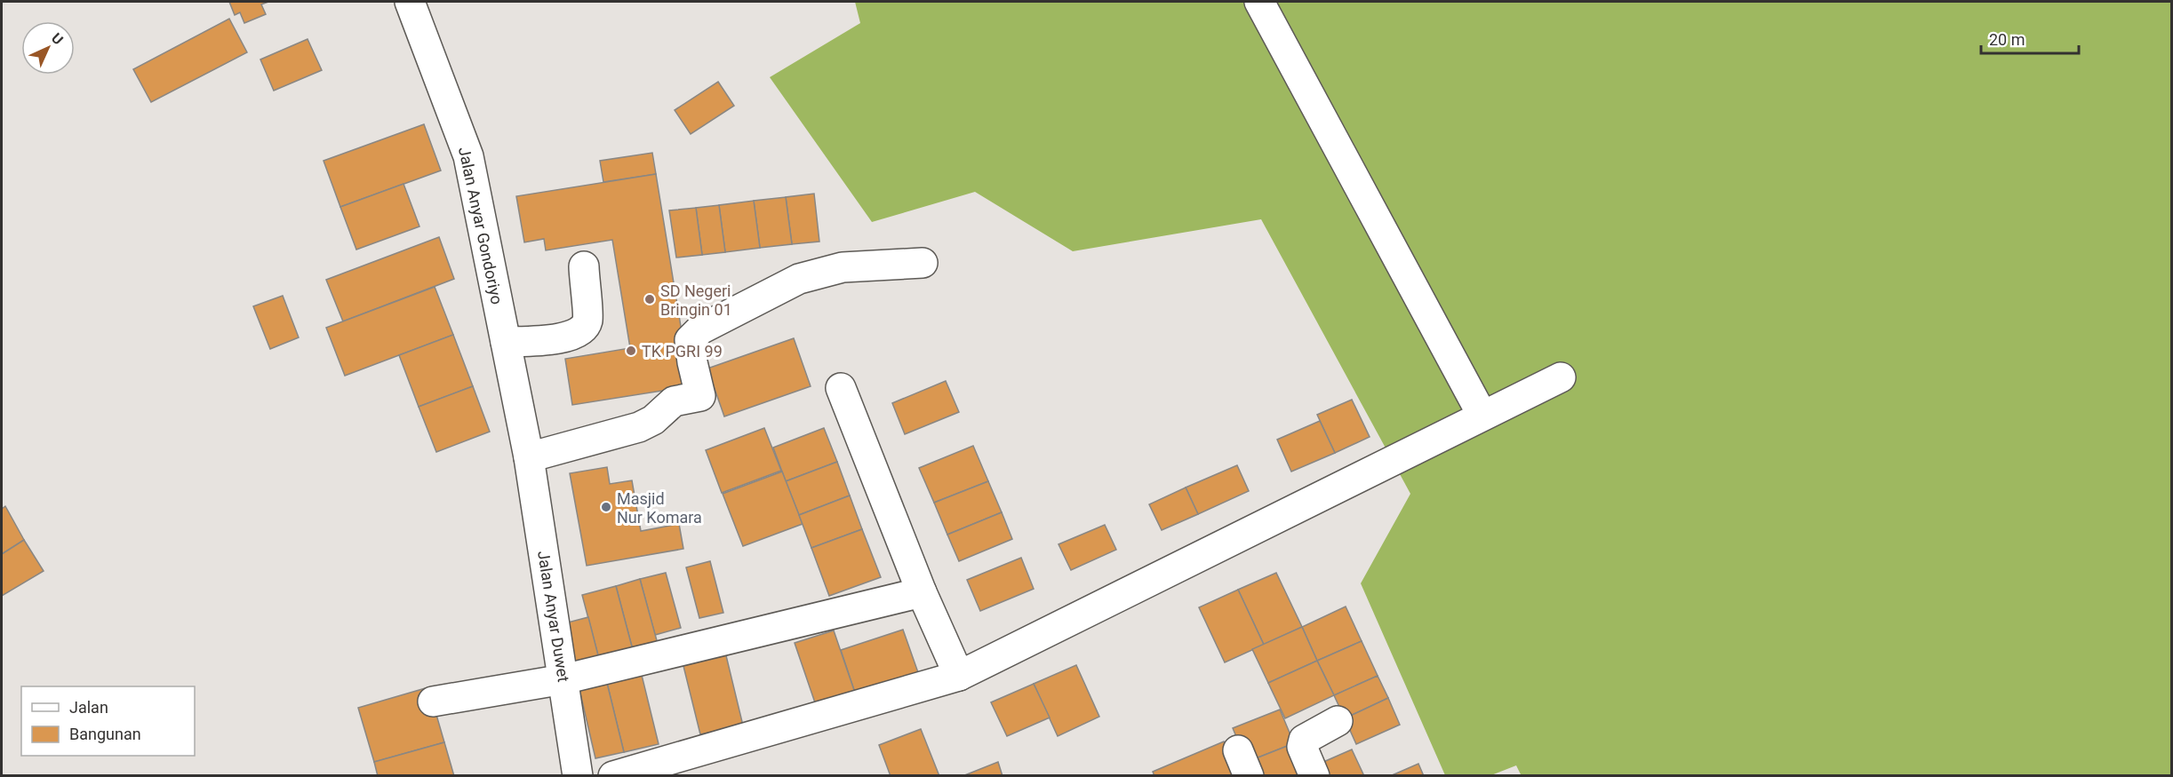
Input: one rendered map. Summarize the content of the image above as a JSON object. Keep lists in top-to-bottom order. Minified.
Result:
{"streets":{"street":["Jalan Anyar Gondoriyo","Jalan Anyar Duwet"]},"crossings":[["Jalan Anyar Gondoriyo","Jalan Anyar Duwet"]],"places":["SD Negeri Bringin 01","TK PGRI 99","Masjid Nur Komara"],"legend":["Jalan","Bangunan"],"scale_bar":"20 m","north":"top right"}
